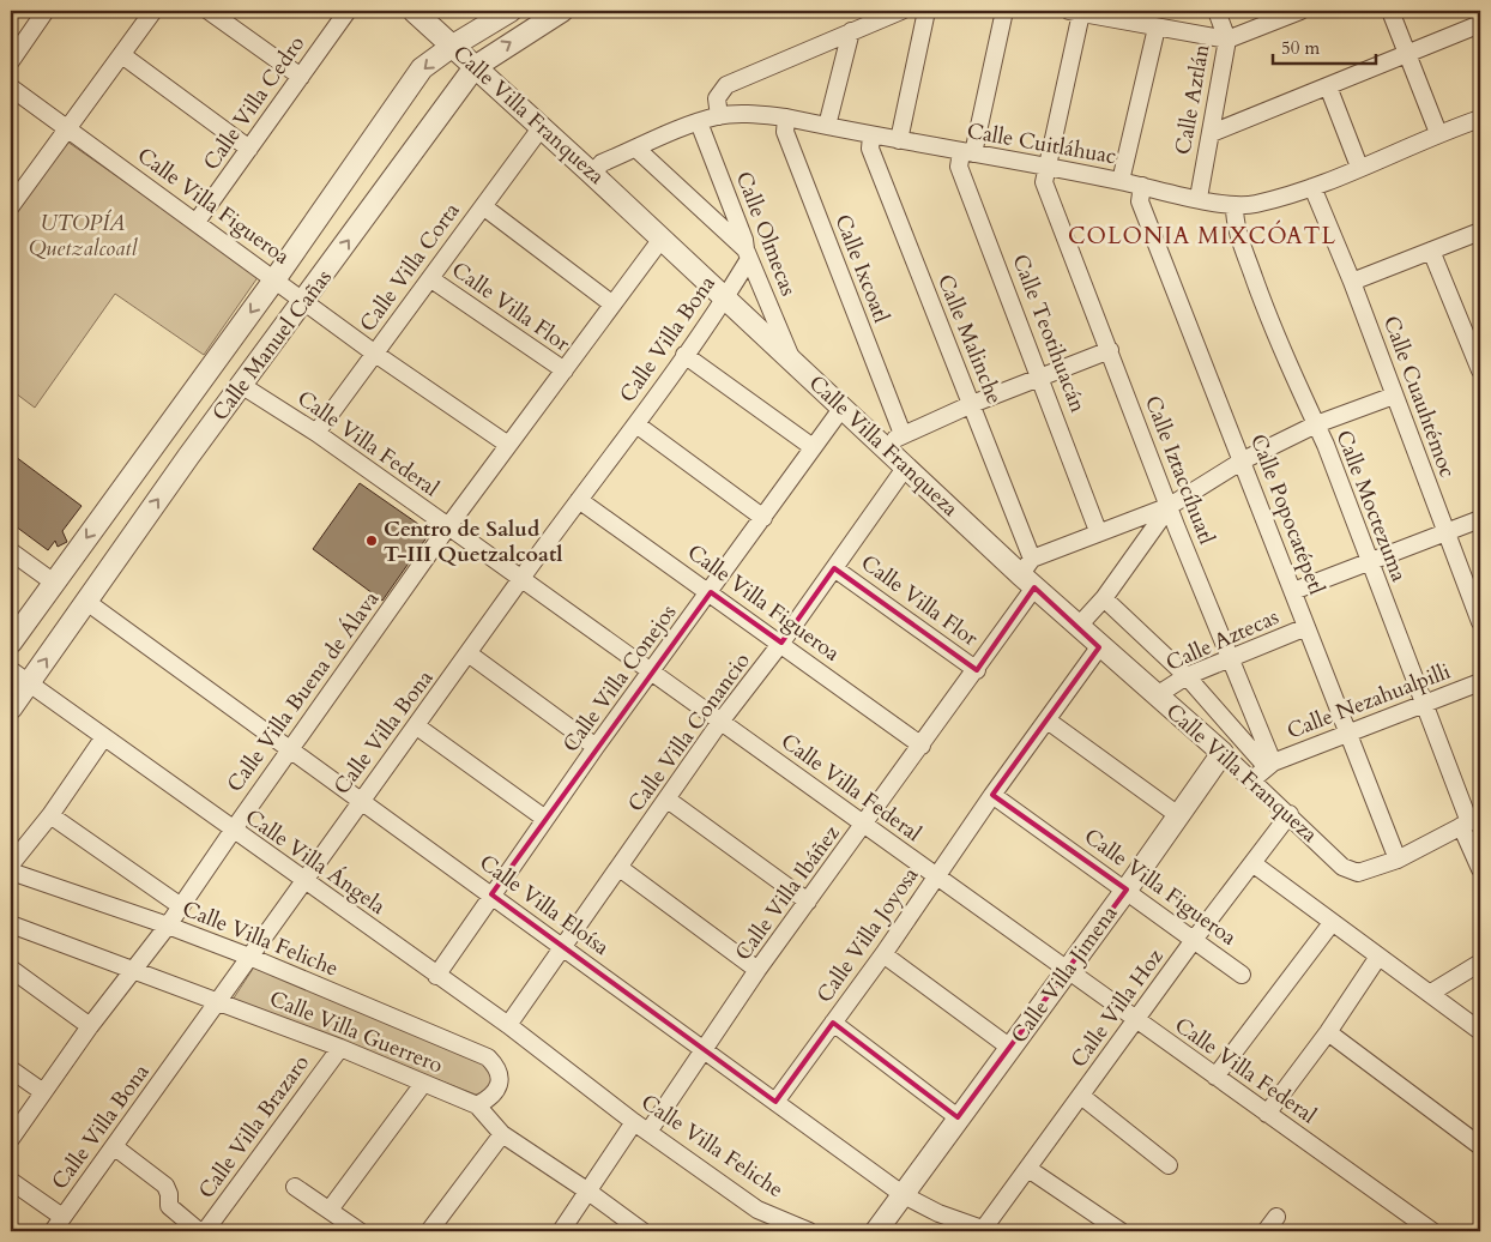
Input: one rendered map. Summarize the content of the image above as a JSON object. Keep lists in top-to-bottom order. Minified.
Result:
{"streets":{"street":["Calle Aztlán","Calle Villa Cedro","Calle Villa Franqueza","Calle Cuitláhuac","Calle Villa Figueroa","Calle Olmecas","Calle Villa Corta","Calle Ixcoatl","Calle Villa Flor","Calle Teotihuacán","Calle Villa Bona","Calle Malinche","Calle Manuel Cañas","Calle Cuauhtémoc","Calle Villa Federal","Calle Iztaccíhuatl","Calle Moctezuma","Calle Popocatépetl","Calle Aztecas","Calle Villa Conejos","Calle Villa Buena de Álava","Calle Nezahualpilli","Calle Villa Conancio","Calle Villa Ángela","Calle Villa Ibáñez","Calle Villa Eloísa","Calle Villa Joyosa","Calle Villa Feliche","Calle Villa Jimena","Calle Villa Hoz","Calle Villa Guerrero","Calle Villa Brazaro"]},"crossings":[["Calle Aztlán","Calle Cuitláhuac"],["Calle Villa Cedro","Calle Villa Figueroa"],["Calle Villa Franqueza","Calle Cuitláhuac"],["Calle Villa Franqueza","Calle Olmecas"],["Calle Villa Franqueza","Calle Villa Corta"],["Calle Villa Franqueza","Calle Villa Bona"],["Calle Villa Franqueza","Calle Malinche"],["Calle Villa Franqueza","Calle Manuel Cañas"],["Calle Villa Franqueza","Calle Popocatépetl"],["Calle Villa Franqueza","Calle Aztecas"],["Calle Villa Franqueza","Calle Villa Conejos"],["Calle Villa Franqueza","Calle Villa Buena de Álava"],["Calle Villa Franqueza","Calle Villa Conancio"],["Calle Villa Franqueza","Calle Villa Ibáñez"],["Calle Villa Franqueza","Calle Villa Joyosa"],["Calle Villa Franqueza","Calle Villa Jimena"],["Calle Villa Franqueza","Calle Villa Hoz"],["Calle Cuitláhuac","Calle Olmecas"],["Calle Cuitláhuac","Calle Ixcoatl"],["Calle Cuitláhuac","Calle Teotihuacán"],["Calle Cuitláhuac","Calle Malinche"],["Calle Cuitláhuac","Calle Cuauhtémoc"],["Calle Cuitláhuac","Calle Iztaccíhuatl"],["Calle Cuitláhuac","Calle Moctezuma"],["Calle Cuitláhuac","Calle Popocatépetl"],["Calle Villa Figueroa","Calle Villa Corta"],["Calle Villa Figueroa","Calle Villa Bona"],["Calle Villa Figueroa","Calle Manuel Cañas"],["Calle Villa Figueroa","Calle Villa Conejos"],["Calle Villa Figueroa","Calle Villa Buena de Álava"],["Calle Villa Figueroa","Calle Villa Conancio"],["Calle Villa Figueroa","Calle Villa Ibáñez"],["Calle Villa Figueroa","Calle Villa Joyosa"],["Calle Villa Figueroa","Calle Villa Jimena"],["Calle Villa Figueroa","Calle Villa Hoz"],["Calle Olmecas","Calle Villa Bona"],["Calle Villa Corta","Calle Villa Flor"],["Calle Villa Corta","Calle Villa Federal"],["Calle Villa Flor","Calle Villa Buena de Álava"],["Calle Villa Flor","Calle Villa Conancio"],["Calle Villa Flor","Calle Villa Ibáñez"],["Calle Villa Bona","Calle Villa Federal"],["Calle Villa Bona","Calle Villa Ángela"],["Calle Villa Bona","Calle Villa Eloísa"],["Calle Villa Bona","Calle Villa Feliche"],["Calle Villa Bona","Calle Villa Guerrero"],["Calle Malinche","Calle Villa Ibáñez"],["Calle Manuel Cañas","Calle Villa Federal"],["Calle Manuel Cañas","Calle Villa Ángela"],["Calle Manuel Cañas","Calle Villa Eloísa"],["Calle Cuauhtémoc","Calle Aztecas"],["Calle Villa Federal","Calle Villa Conejos"],["Calle Villa Federal","Calle Villa Buena de Álava"],["Calle Villa Federal","Calle Villa Conancio"],["Calle Villa Federal","Calle Villa Ibáñez"],["Calle Villa Federal","Calle Villa Joyosa"],["Calle Villa Federal","Calle Villa Jimena"],["Calle Villa Federal","Calle Villa Hoz"],["Calle Iztaccíhuatl","Calle Aztecas"],["Calle Iztaccíhuatl","Calle Nezahualpilli"],["Calle Moctezuma","Calle Aztecas"],["Calle Moctezuma","Calle Nezahualpilli"],["Calle Popocatépetl","Calle Aztecas"],["Calle Popocatépetl","Calle Nezahualpilli"],["Calle Villa Conejos","Calle Villa Ángela"],["Calle Villa Conejos","Calle Villa Eloísa"],["Calle Villa Buena de Álava","Calle Villa Ángela"],["Calle Villa Buena de Álava","Calle Villa Eloísa"],["Calle Villa Buena de Álava","Calle Villa Feliche"],["Calle Villa Conancio","Calle Villa Ángela"],["Calle Villa Conancio","Calle Villa Eloísa"],["Calle Villa Conancio","Calle Villa Feliche"],["Calle Villa Ángela","Calle Villa Feliche"],["Calle Villa Ibáñez","Calle Villa Eloísa"],["Calle Villa Ibáñez","Calle Villa Feliche"],["Calle Villa Eloísa","Calle Villa Joyosa"],["Calle Villa Eloísa","Calle Villa Jimena"],["Calle Villa Eloísa","Calle Villa Hoz"],["Calle Villa Feliche","Calle Villa Guerrero"],["Calle Villa Guerrero","Calle Villa Brazaro"]],"districts":["COLONIA MIXCÓATL"],"parks":["UTOPÍA Quetzalcoatl"],"places":["Centro de Salud T-III Quetzalcoatl"],"scale_bar":"50 m"}
